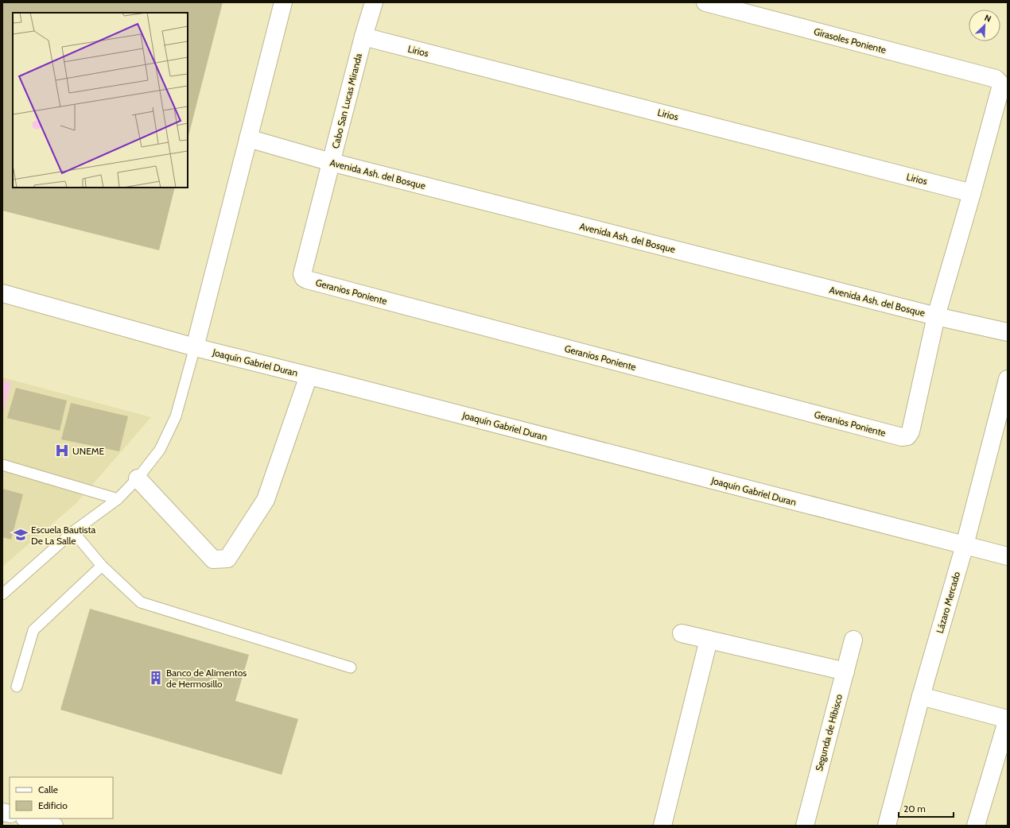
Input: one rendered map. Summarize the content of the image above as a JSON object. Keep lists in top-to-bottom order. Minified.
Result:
{"streets":{"street":["Girasoles Poniente","Lirios","Cabo San Lucas Miranda","Avenida Ash. del Bosque","Geranios Poniente","Joaquín Gabriel Duran","Lázaro Mercado","Segunda de Hibisco"]},"crossings":[["Girasoles Poniente","Lirios"],["Lirios","Cabo San Lucas Miranda"],["Cabo San Lucas Miranda","Avenida Ash. del Bosque"],["Cabo San Lucas Miranda","Geranios Poniente"],["Avenida Ash. del Bosque","Geranios Poniente"],["Joaquín Gabriel Duran","Lázaro Mercado"]],"places":{"hospital":["UNEME"],"school or university":["Escuela Bautista De La Salle"],"building":["Banco de Alimentos de Hermosillo"]},"legend":["Calle","Edificio"],"scale_bar":"20 m","north":"top right"}
